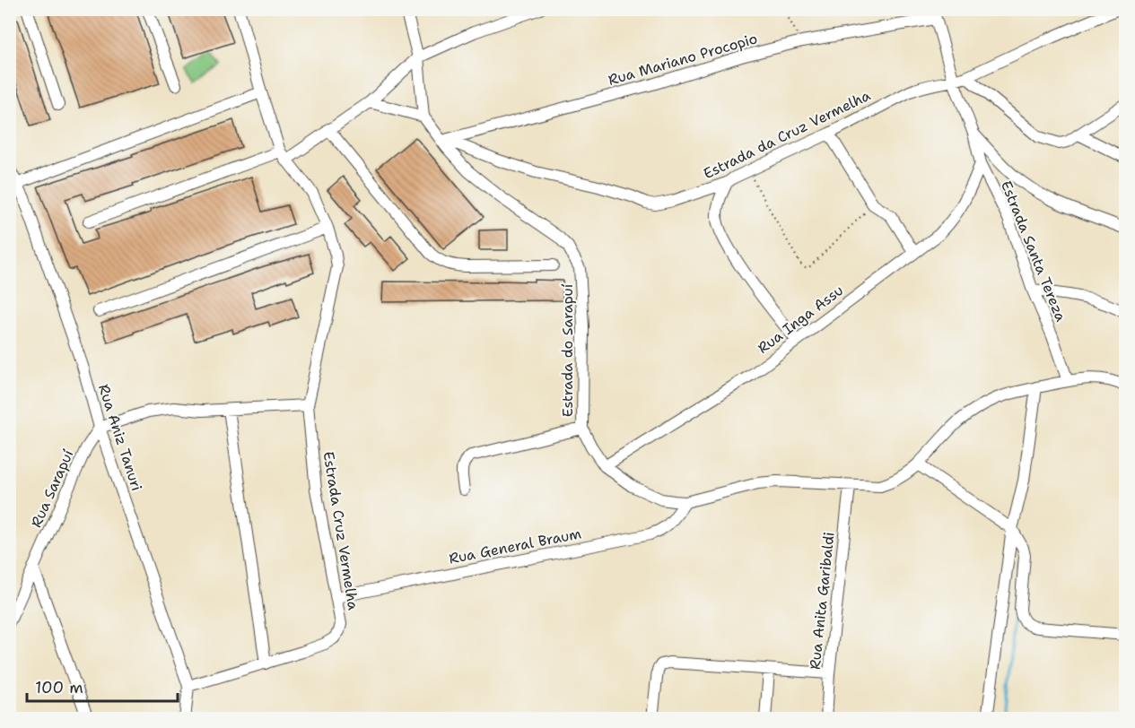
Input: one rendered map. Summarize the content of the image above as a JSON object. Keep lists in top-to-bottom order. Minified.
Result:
{"streets":{"street":["Rua Mariano Procopio","Estrada da Cruz Vermelha","Estrada Santa Tereza","Rua Inga Assu","Estrada do Sarapuí","Rua Aniz Tanuri","Rua Sarapuí","Estrada Cruz Vermelha","Rua General Braum","Rua Anita Garibaldi"]},"crossings":[["Rua Mariano Procopio","Estrada da Cruz Vermelha"],["Rua Mariano Procopio","Estrada Santa Tereza"],["Rua Mariano Procopio","Estrada do Sarapuí"],["Estrada da Cruz Vermelha","Estrada Santa Tereza"],["Estrada da Cruz Vermelha","Estrada do Sarapuí"],["Estrada Santa Tereza","Rua Inga Assu"],["Estrada Santa Tereza","Estrada do Sarapuí"],["Rua Inga Assu","Estrada do Sarapuí"],["Estrada do Sarapuí","Rua General Braum"],["Estrada do Sarapuí","Rua Anita Garibaldi"],["Rua Aniz Tanuri","Rua Sarapuí"],["Rua Aniz Tanuri","Estrada Cruz Vermelha"],["Estrada Cruz Vermelha","Rua General Braum"]],"scale_bar":"100 m"}
